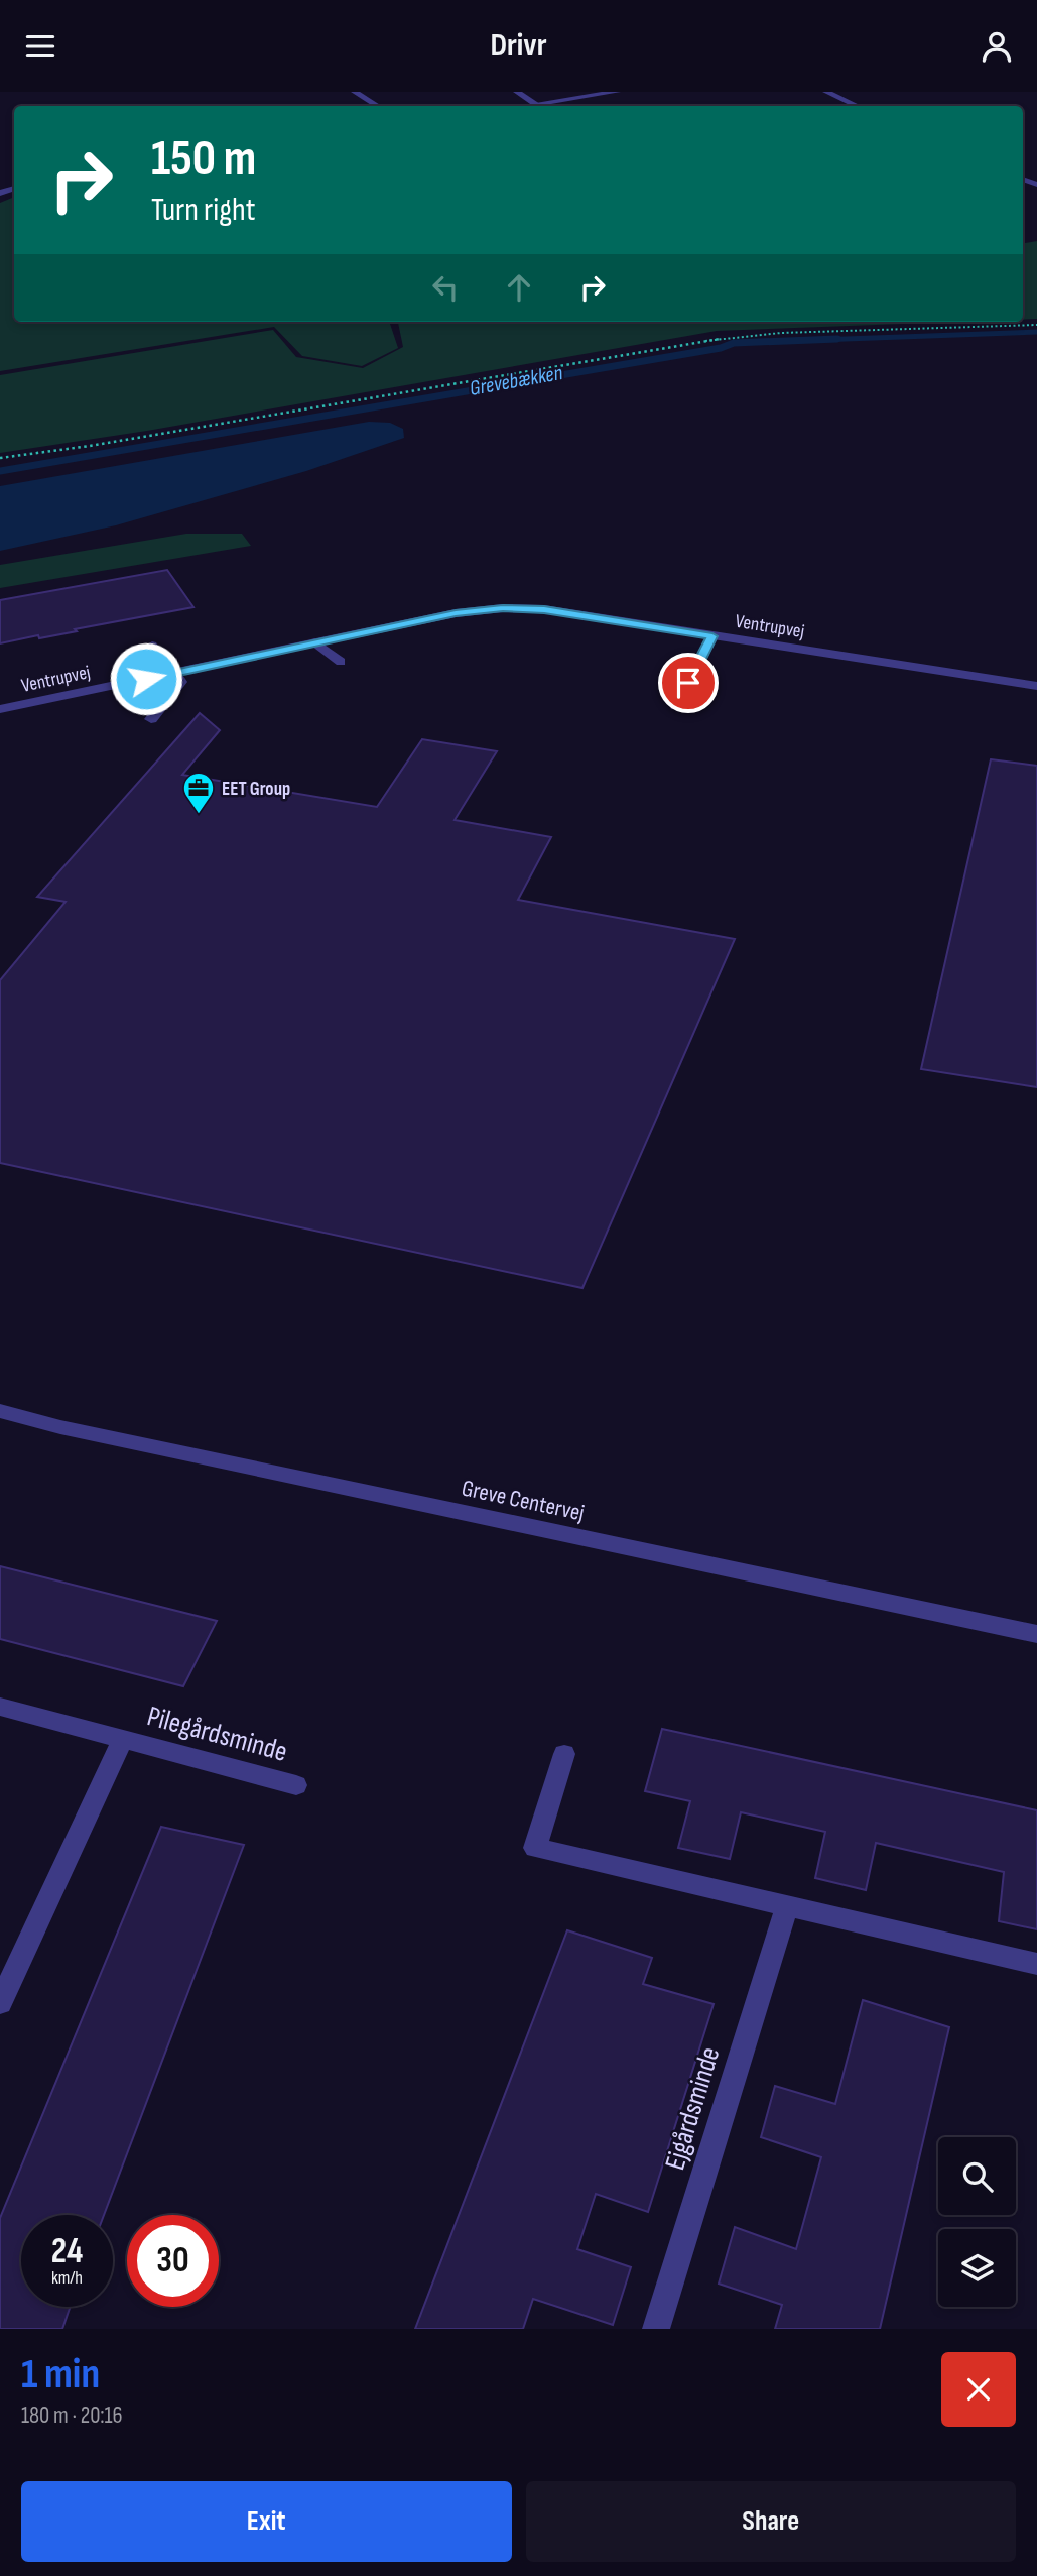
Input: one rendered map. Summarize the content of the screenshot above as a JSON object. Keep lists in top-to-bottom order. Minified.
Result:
{"streets":{"street":["Ventrupvej","Greve Centervej","Pilegårdsminde","Ejgårdsminde"]},"water":["Grevebækken"],"places":{"office":["EET Group"]},"page":{"header":"Drivr","turn":["150 m","Turn right"],"speed":"24 km/h","limit":"30","heading":["1 min","180 m · 20:16"],"buttons":["Exit","Share"]}}
